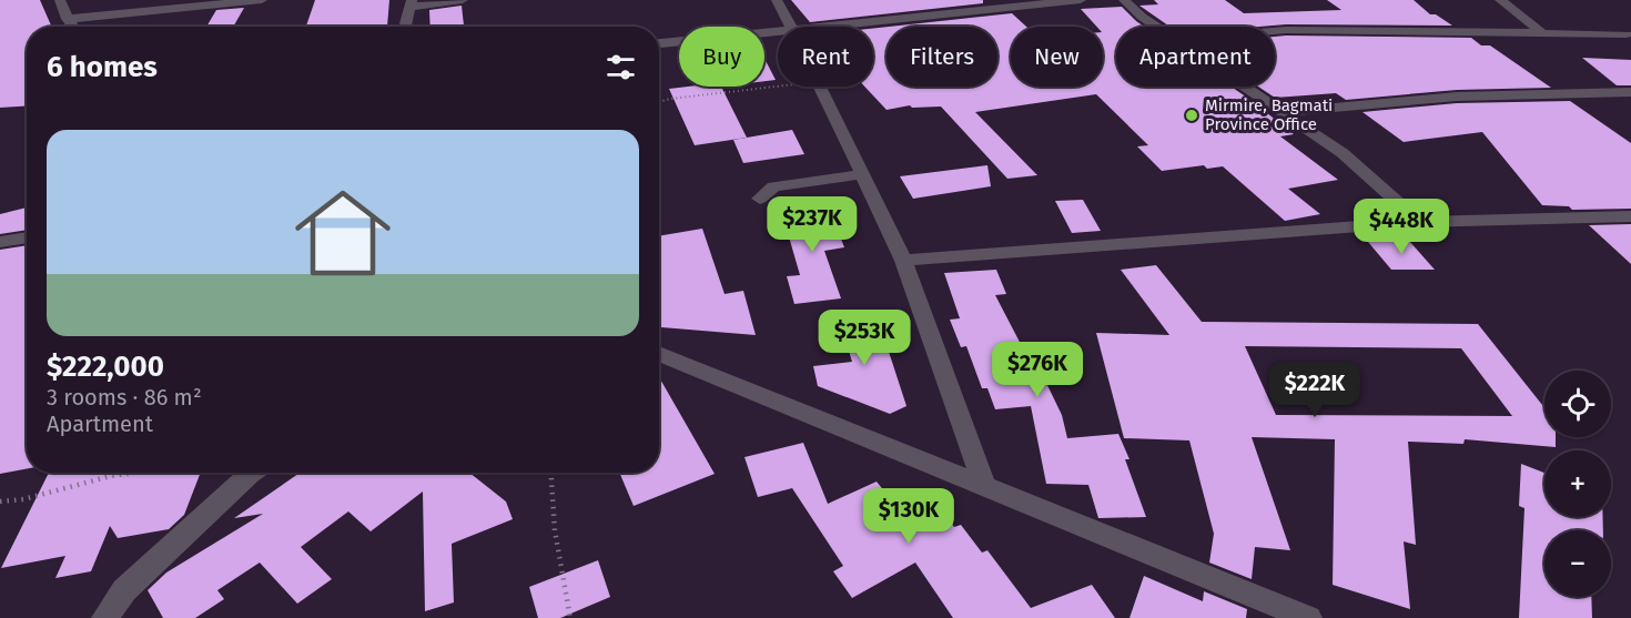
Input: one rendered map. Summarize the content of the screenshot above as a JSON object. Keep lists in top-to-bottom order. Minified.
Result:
{"places":["Mirmire, Bagmati Province Office"],"page":{"chip":["Buy","Rent","Filters","New","Apartment"],"heading":"6 homes","list":[{"name":"$222,000","note":"3 rooms · 86 m² · Apartment"}],"price":["$237K","$448K","$253K","$276K","$222K","$130K"],"map_buttons":["+","−"]}}
